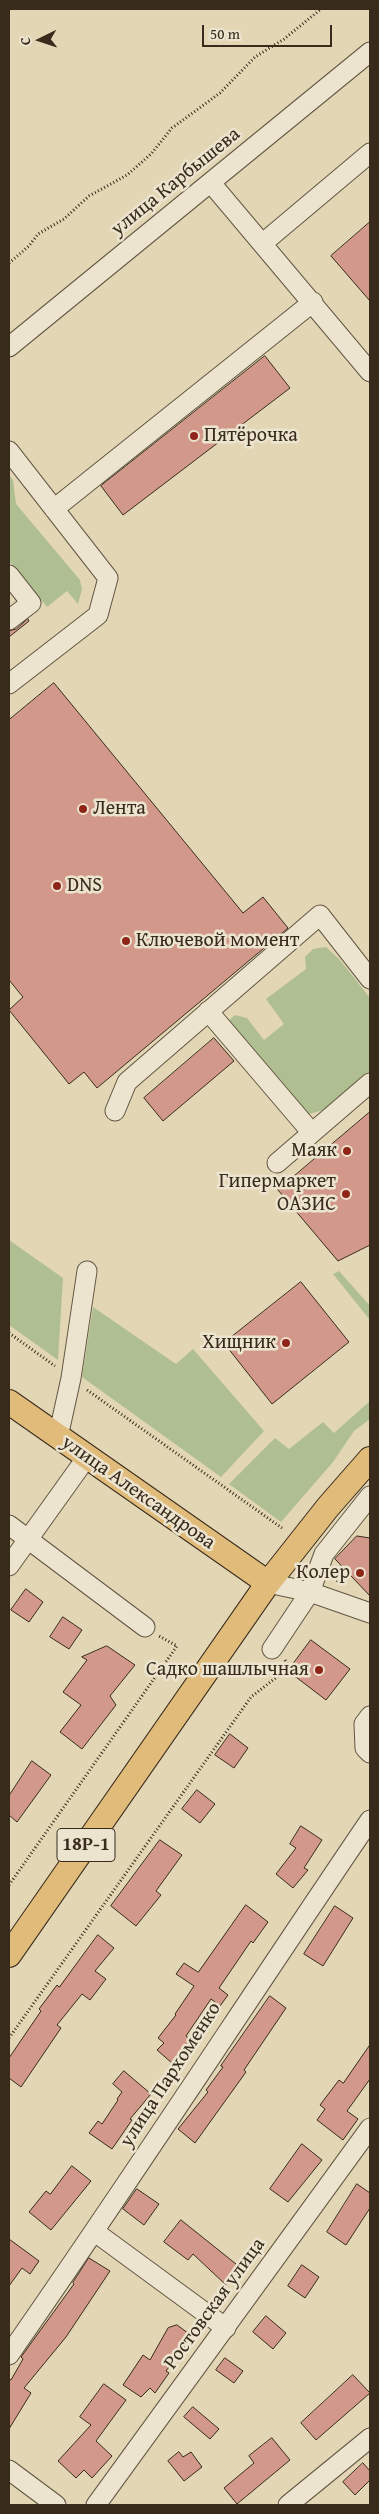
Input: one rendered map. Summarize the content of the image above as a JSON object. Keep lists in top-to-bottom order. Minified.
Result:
{"streets":{"main road":["улица Александрова","18Р-1"],"street":["улица Карбышева","улица Пархоменко","Ростовская улица"]},"crossings":[["улица Александрова","18Р-1"]],"places":["Пятёрочка","Лента","DNS","Ключевой момент","Маяк","Гипермаркет ОАЗИС","Хищник","Колер","Садко шашлычная"],"scale_bar":"50 m","north":"left"}
